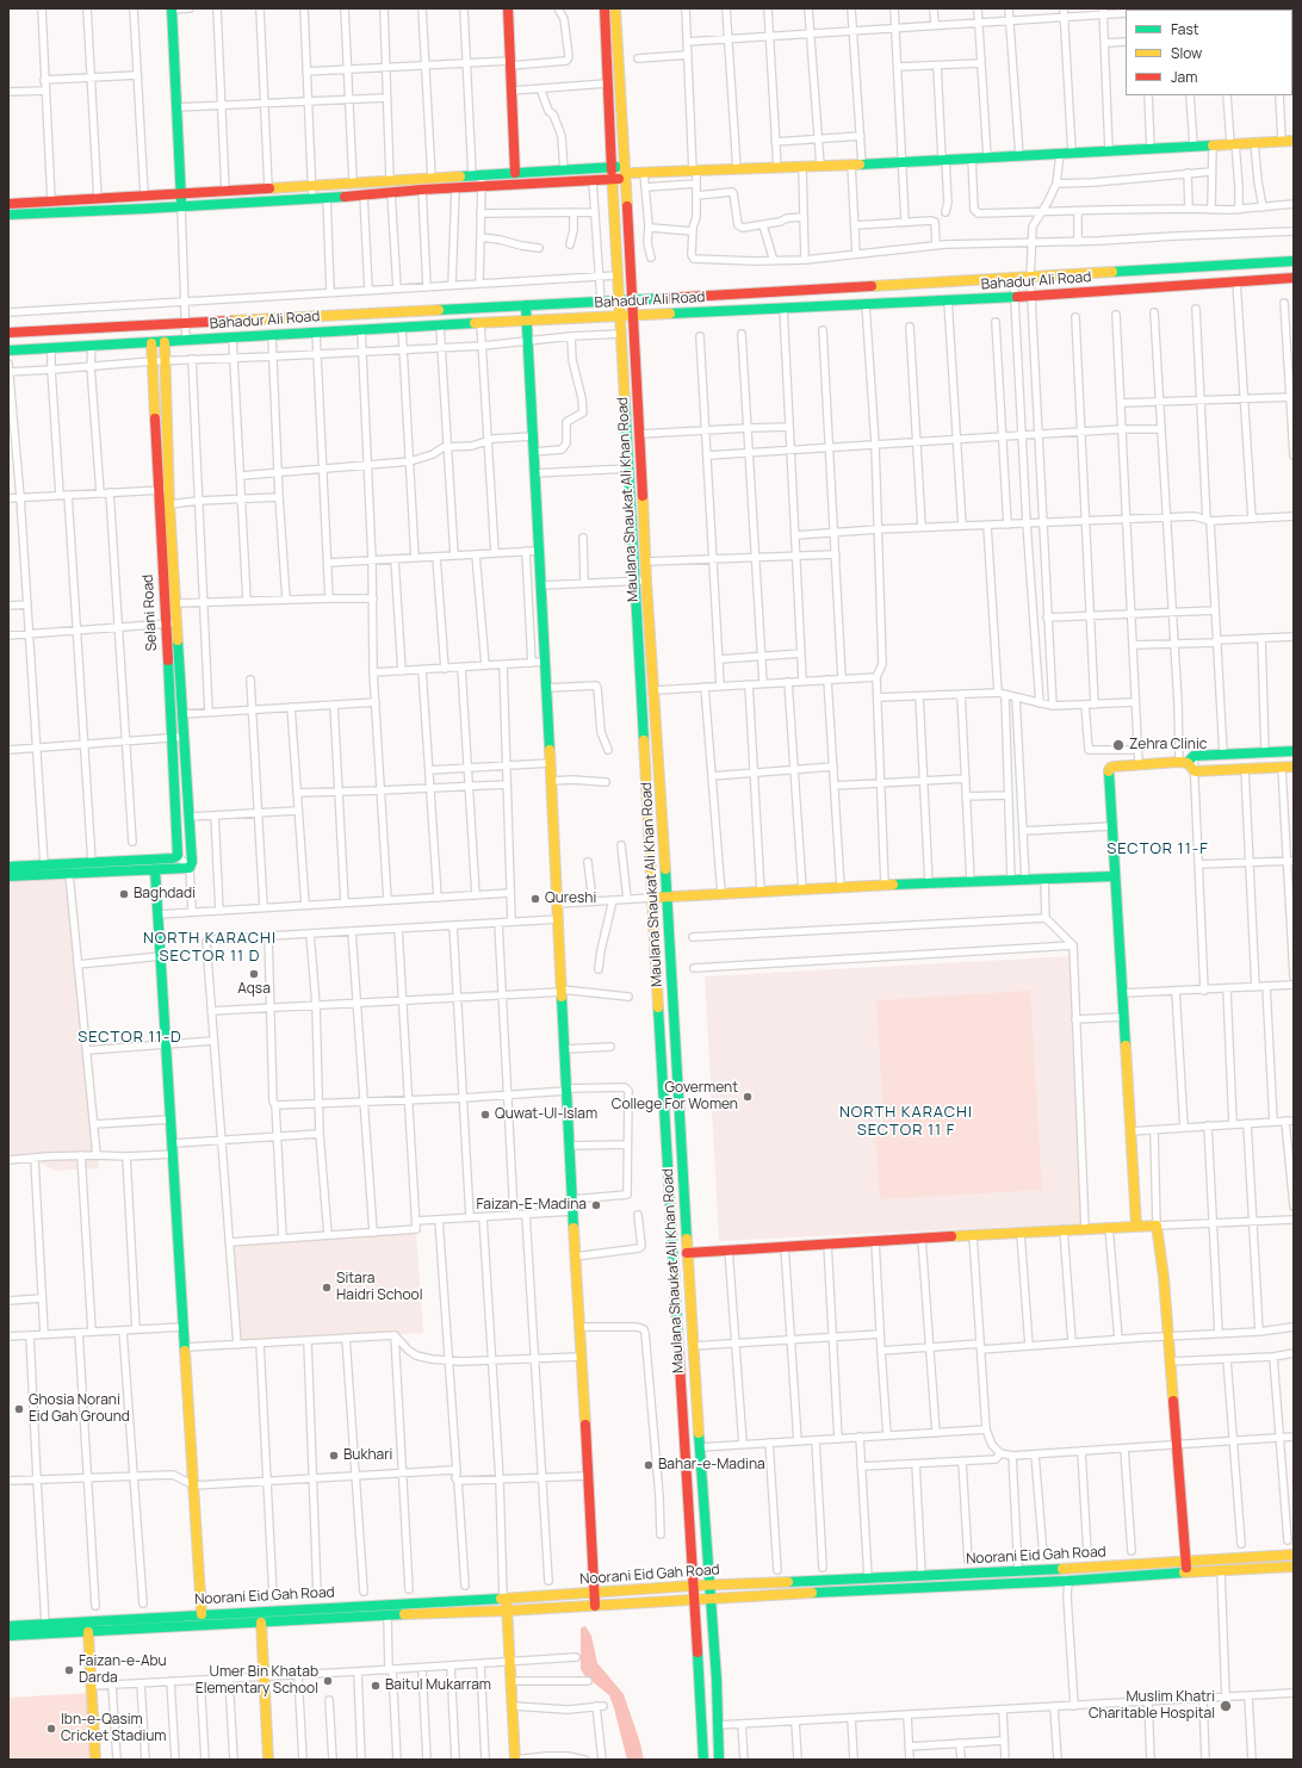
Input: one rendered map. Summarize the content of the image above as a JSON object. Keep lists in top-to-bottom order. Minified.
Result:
{"streets":{"main road":["Bahadur Ali Road","Maulana Shaukat Ali Khan Road","Selani Road","Noorani Eid Gah Road"]},"crossings":[["Bahadur Ali Road","Maulana Shaukat Ali Khan Road"],["Bahadur Ali Road","Selani Road"],["Maulana Shaukat Ali Khan Road","Noorani Eid Gah Road"]],"districts":["SECTOR 11-F","NORTH KARACHI SECTOR 11 D","SECTOR 11-D","NORTH KARACHI SECTOR 11 F"],"places":["Zehra Clinic","Baghdadi","Qureshi","Aqsa","Goverment College For Women","Quwat-Ul-Islam","Faizan-E-Madina","Sitara Haidri School","Ghosia Norani Eid Gah Ground","Bukhari","Bahar-e-Madina","Faizan-e-Abu Darda","Umer Bin Khatab Elementary School","Baitul Mukarram","Muslim Khatri Charitable Hospital","Ibn-e-Qasim Cricket Stadium"],"legend":["Fast","Slow","Jam"]}
